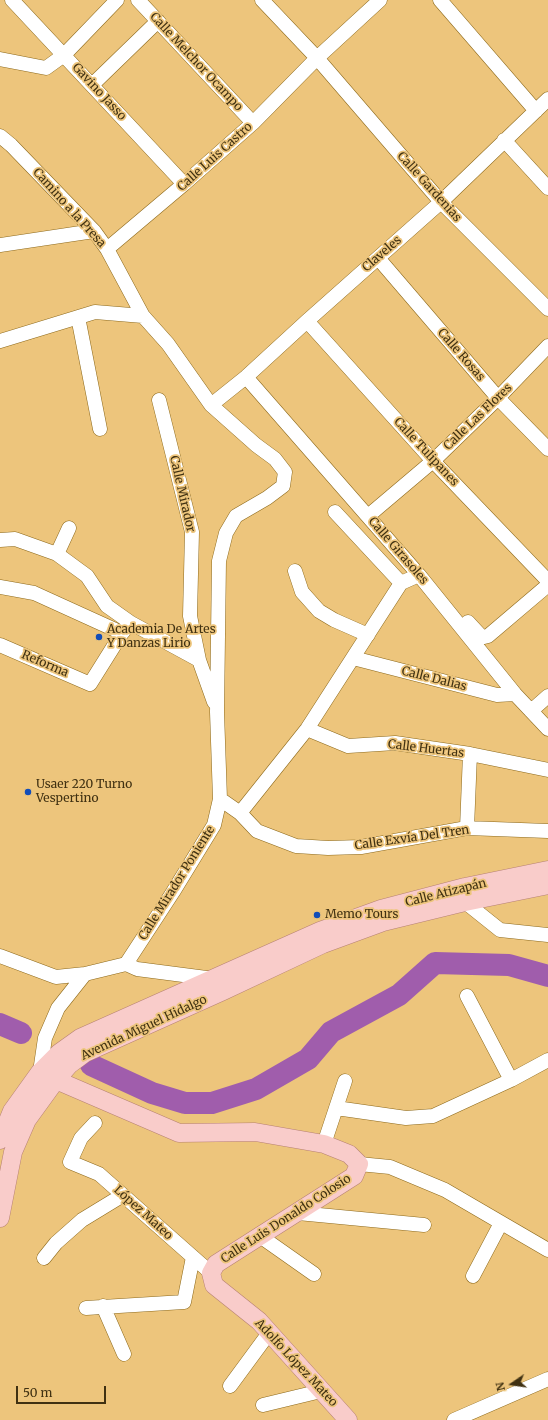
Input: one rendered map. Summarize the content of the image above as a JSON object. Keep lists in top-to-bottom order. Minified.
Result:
{"streets":{"main road":["Calle Atizapán","Avenida Miguel Hidalgo","Calle Luis Donaldo Colosio","Adolfo López Mateo"],"street":["Calle Melchor Ocampo","Gavino Jasso","Calle Luis Castro","Calle Gardenias","Camino a la Presa","Claveles","Calle Rosas","Calle Las Flores","Calle Tulipanes","Calle Mirador","Calle Girasoles","Reforma","Calle Dalias","Calle Huertas","Calle Exvía Del Tren","Calle Mirador Poniente","López Mateo"]},"crossings":[["Calle Melchor Ocampo","Calle Luis Castro"],["Gavino Jasso","Calle Luis Castro"],["Calle Luis Castro","Calle Gardenias"],["Calle Luis Castro","Camino a la Presa"],["Calle Gardenias","Claveles"],["Camino a la Presa","Claveles"],["Claveles","Calle Rosas"],["Claveles","Calle Tulipanes"],["Claveles","Calle Girasoles"],["Calle Rosas","Calle Las Flores"],["Calle Las Flores","Calle Tulipanes"],["Calle Las Flores","Calle Girasoles"],["Calle Girasoles","Calle Dalias"],["Calle Exvía Del Tren","Calle Mirador Poniente"],["Calle Atizapán","Avenida Miguel Hidalgo"],["López Mateo","Calle Luis Donaldo Colosio"],["López Mateo","Adolfo López Mateo"],["Calle Luis Donaldo Colosio","Adolfo López Mateo"]],"places":["Academia De Artes Y Danzas Lirio","Usaer 220 Turno Vespertino","Memo Tours"],"scale_bar":"50 m","north":"left"}
